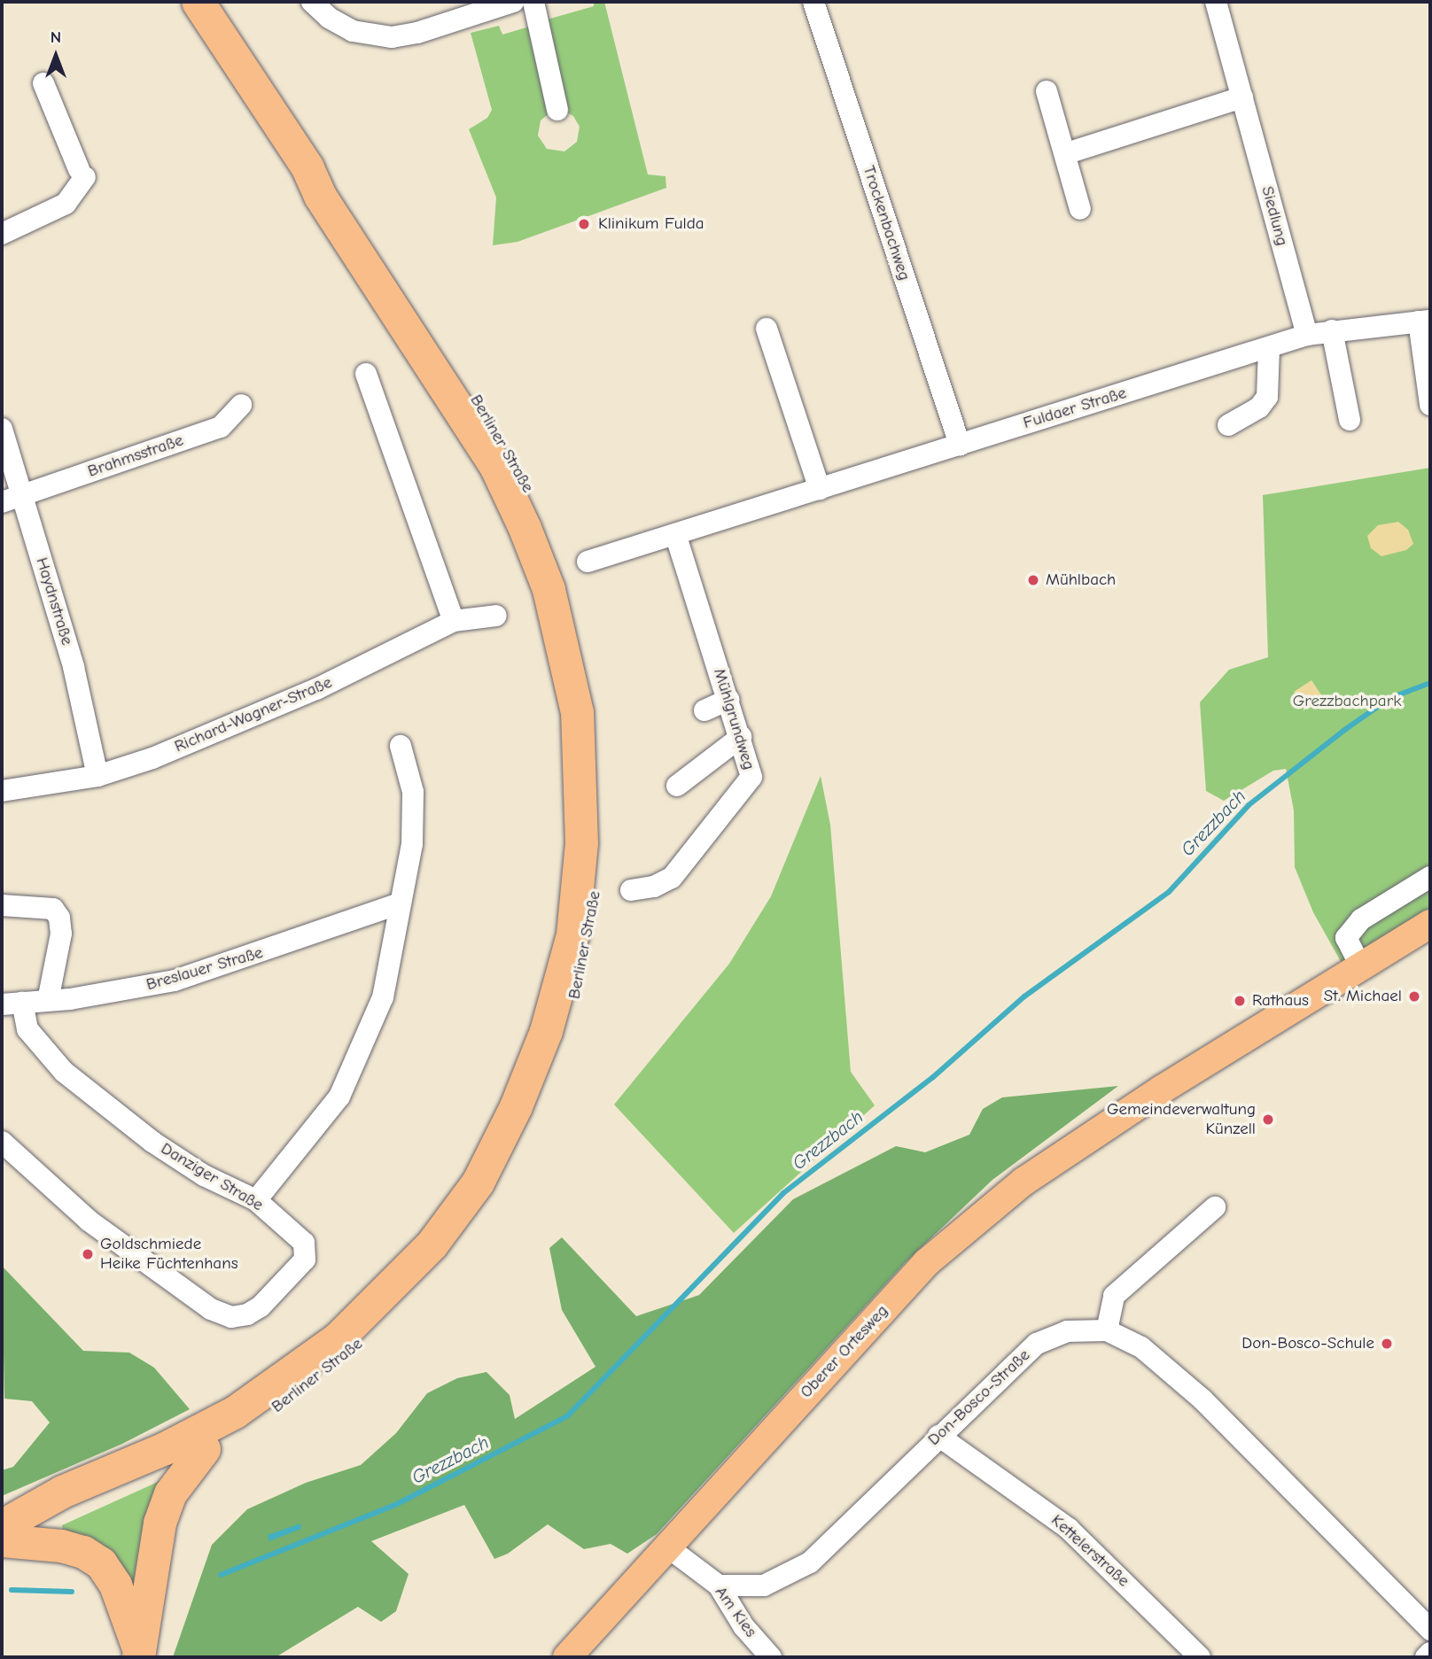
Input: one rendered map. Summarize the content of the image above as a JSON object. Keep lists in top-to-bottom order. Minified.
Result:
{"streets":{"highway":["Berliner Straße"],"main road":["Oberer Ortesweg"],"street":["Siedlung","Trockenbachweg","Fuldaer Straße","Brahmsstraße","Haydnstraße","Richard-Wagner-Straße","Mühlgrundweg","Breslauer Straße","Danziger Straße","Don-Bosco-Straße","Kettelerstraße","Am Kies"]},"crossings":[["Siedlung","Fuldaer Straße"],["Trockenbachweg","Fuldaer Straße"],["Fuldaer Straße","Mühlgrundweg"],["Brahmsstraße","Haydnstraße"],["Haydnstraße","Richard-Wagner-Straße"],["Breslauer Straße","Danziger Straße"],["Oberer Ortesweg","Am Kies"],["Don-Bosco-Straße","Kettelerstraße"],["Don-Bosco-Straße","Am Kies"]],"water":["Grezzbach"],"parks":["Grezzbachpark"],"places":["Klinikum Fulda","Mühlbach","St. Michael","Rathaus","Gemeindeverwaltung Künzell","Goldschmiede Heike Füchtenhans","Don-Bosco-Schule"],"north":"top"}
